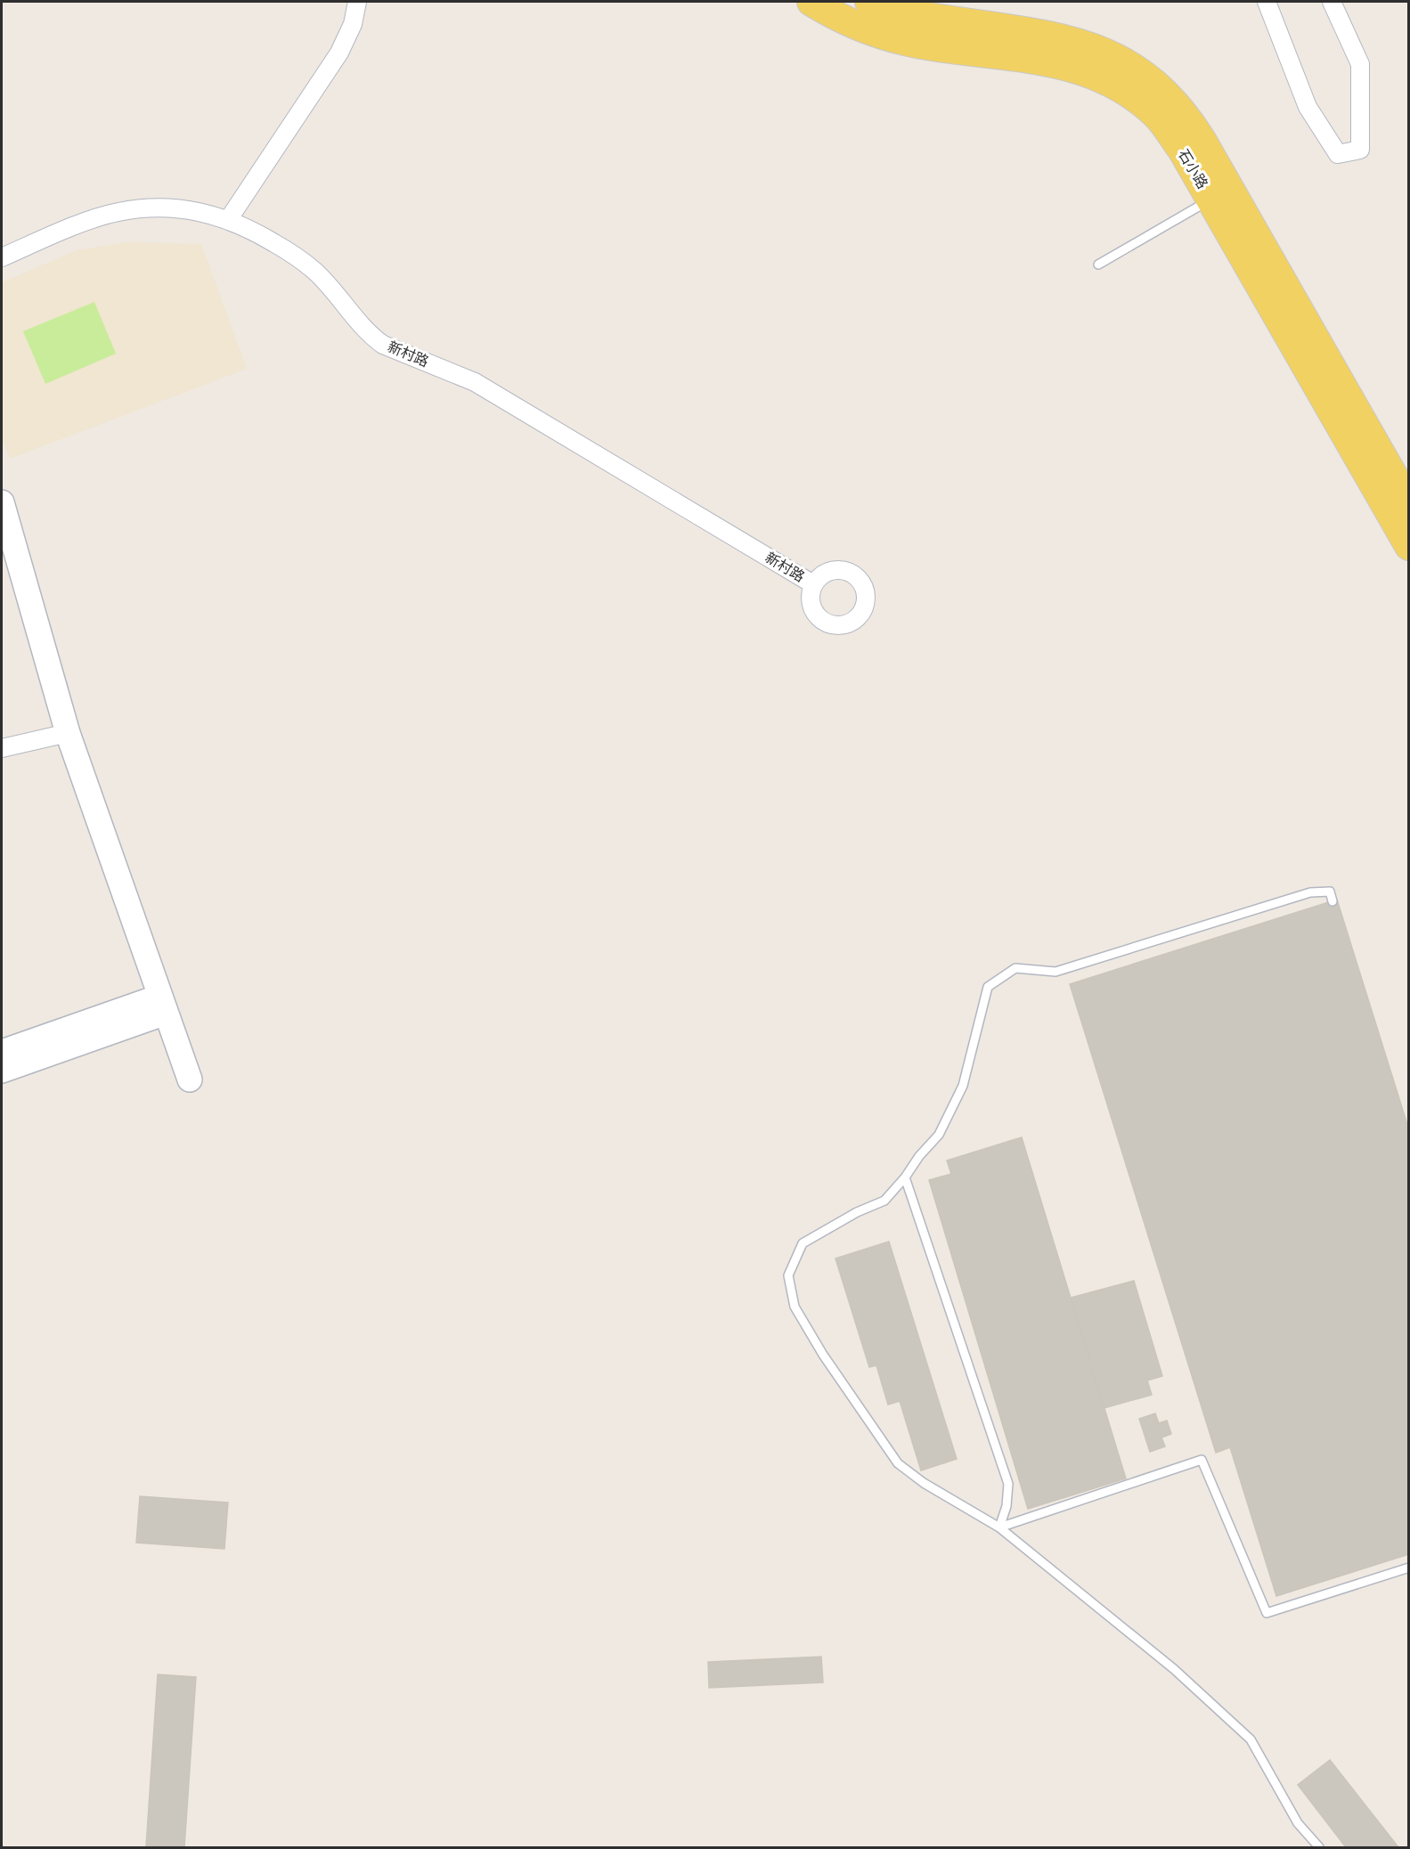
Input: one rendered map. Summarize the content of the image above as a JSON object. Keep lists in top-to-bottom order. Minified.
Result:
{"streets":{"main road":["石小路"],"street":["新村路"]}}
